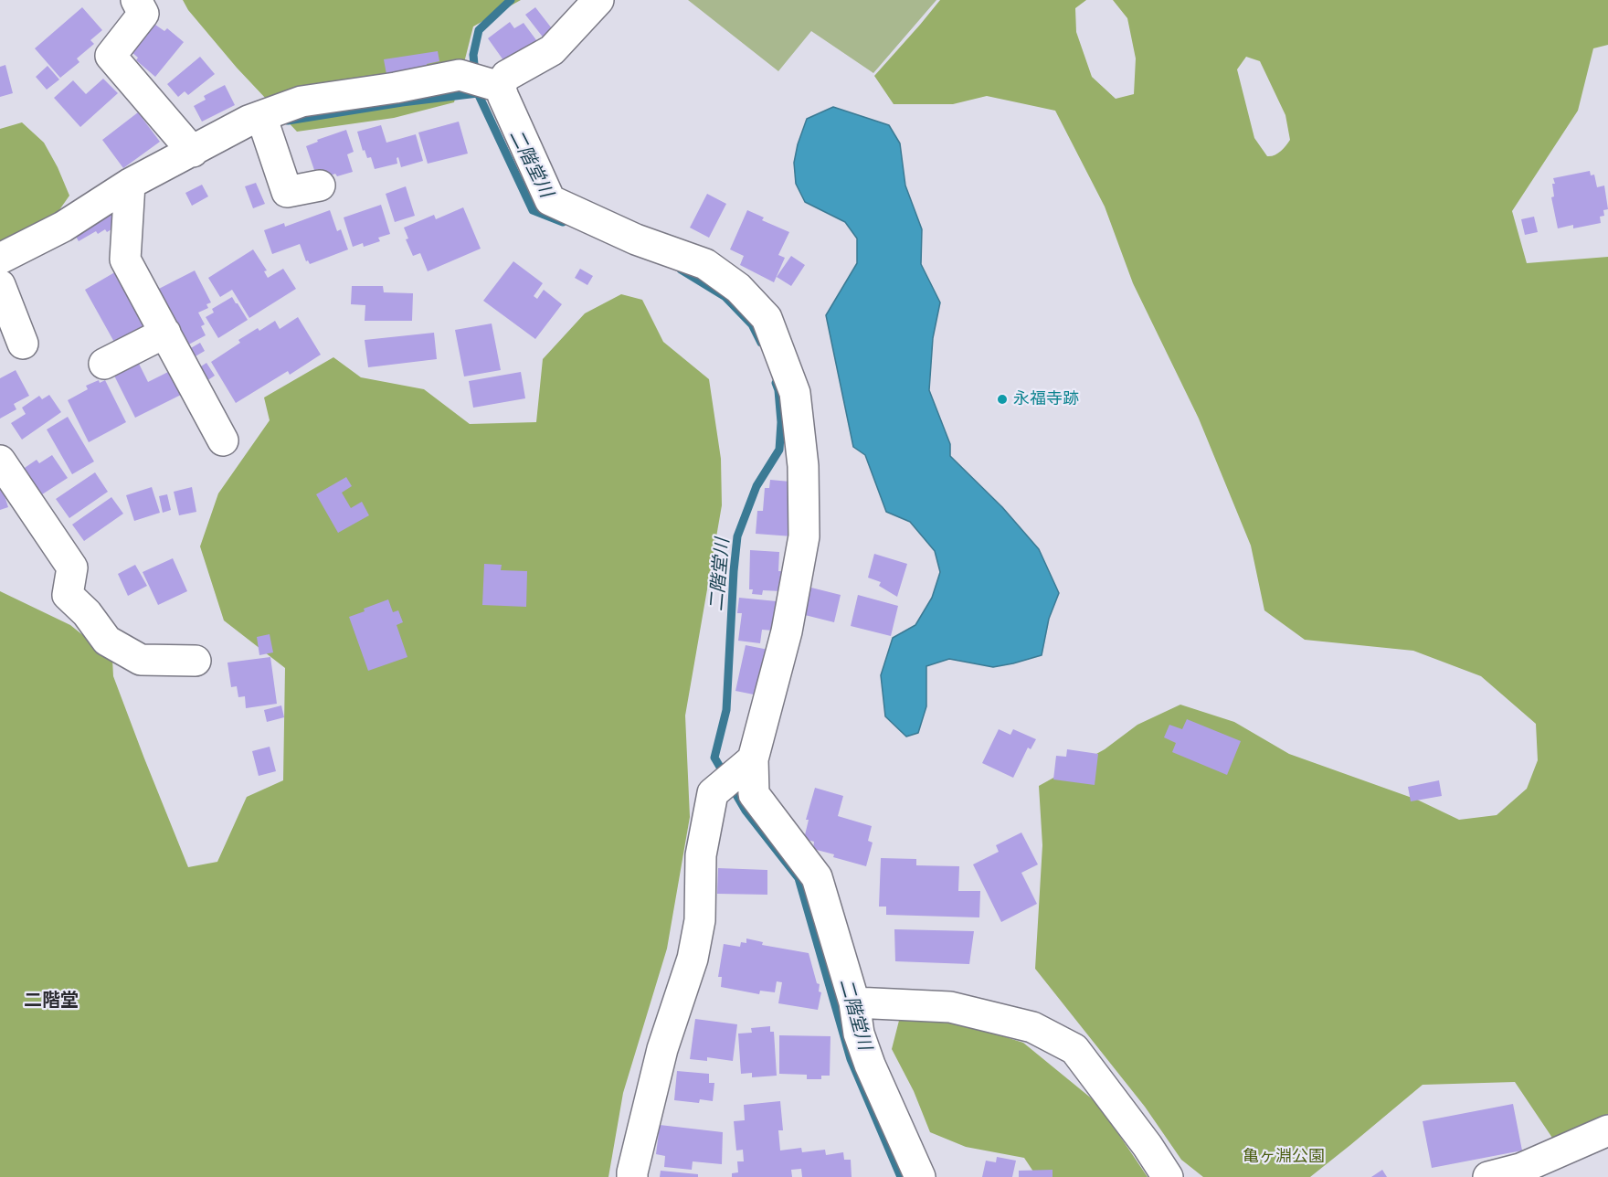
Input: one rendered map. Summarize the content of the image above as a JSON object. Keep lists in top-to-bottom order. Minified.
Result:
{"districts":["二階堂"],"water":["二階堂川"],"parks":["亀ヶ淵公園"],"places":["永福寺跡"]}
